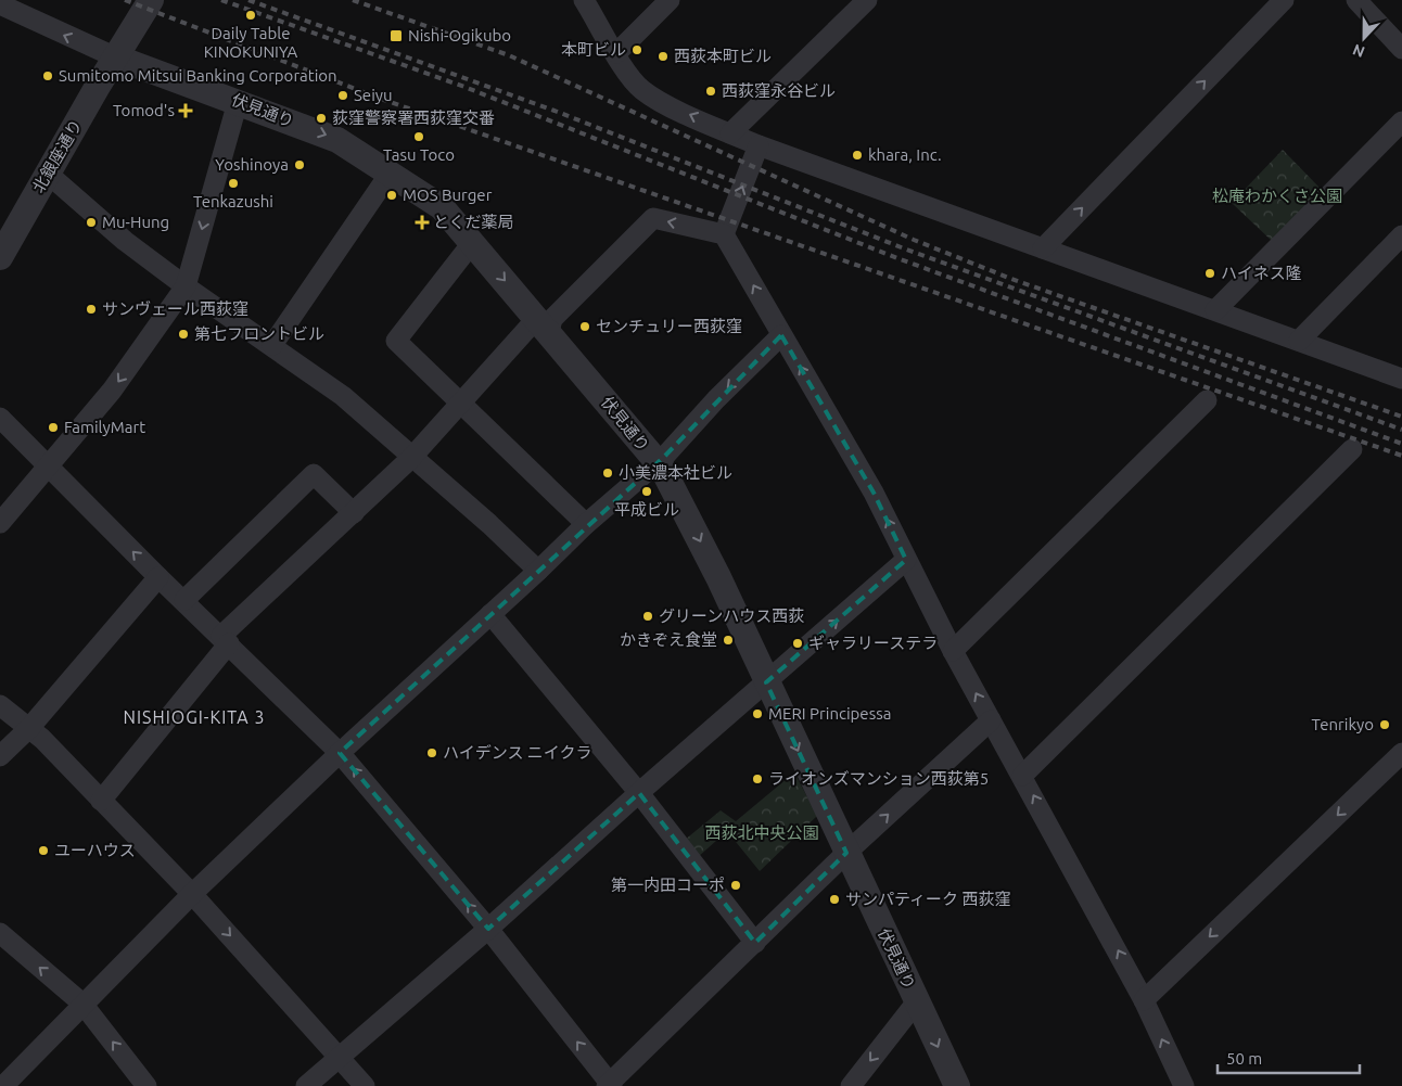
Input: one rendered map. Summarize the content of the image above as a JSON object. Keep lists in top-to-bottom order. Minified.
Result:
{"streets":{"street":["伏見通り","北銀座通り"]},"crossings":[["伏見通り","北銀座通り"]],"districts":["NISHIOGI-KITA 3"],"parks":["松庵わかくさ公園","西荻北中央公園"],"places":{"other":["Daily Table KINOKUNIYA","本町ビル","西荻本町ビル","Sumitomo Mitsui Banking Corporation","西荻窪永谷ビル","Seiyu","荻窪警察署西荻窪交番","Tasu Toco","khara, Inc.","Yoshinoya","Tenkazushi","MOS Burger","Mu-Hung","ハイネス隆","サンヴェール西荻窪","センチュリー西荻窪","第七フロントビル","FamilyMart","小美濃本社ビル","平成ビル","グリーンハウス西荻","かきぞえ食堂","ギャラリーステラ","MERI Principessa","Tenrikyo","ハイデンス ニイクラ","ライオンズマンション西荻第5","ユーハウス","第一内田コーポ","サンパティーク 西荻窪"],"transit":["Nishi-Ogikubo"],"health":["Tomod's","とくだ薬局"]},"scale_bar":"50 m","north":"bottom"}
